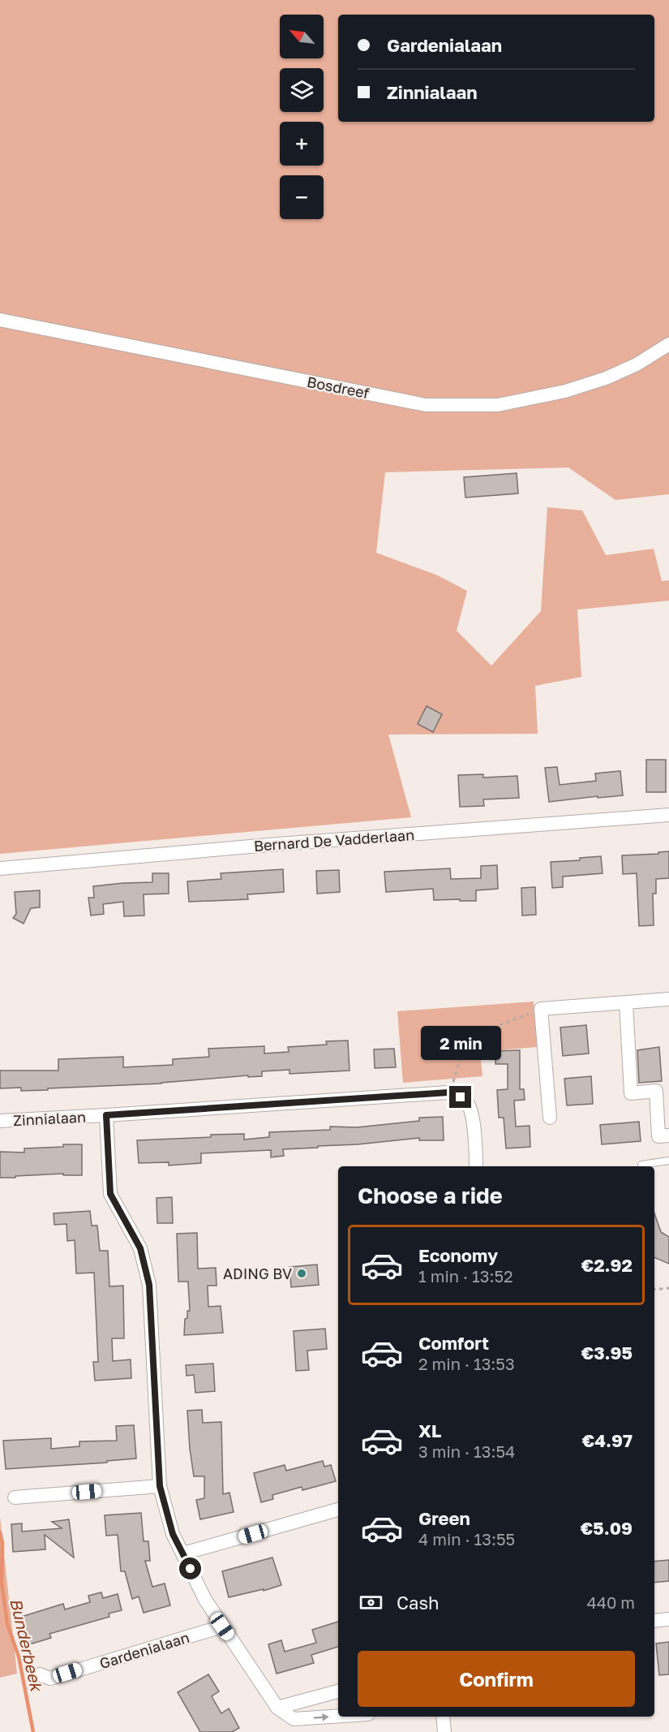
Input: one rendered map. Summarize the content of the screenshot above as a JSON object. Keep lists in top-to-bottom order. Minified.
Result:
{"streets":{"street":["Bosdreef","Bernard De Vadderlaan","Zinnialaan","Gardenialaan"]},"water":["Bunderbeek"],"places":["ADING BV"],"north":"top left","page":{"map_buttons":["+","−"],"banner":["Gardenialaan","Zinnialaan"],"bubble":"2 min","heading":"Choose a ride","list":[{"name":"Economy","note":"1 min · 13:52","value":"€2.92"},{"name":"Comfort","note":"2 min · 13:53","value":"€3.95"},{"name":"XL","note":"3 min · 13:54","value":"€4.97"},{"name":"Green","note":"4 min · 13:55","value":"€5.09"}],"pay":["Cash","440 m"],"buttons":"Confirm"}}
